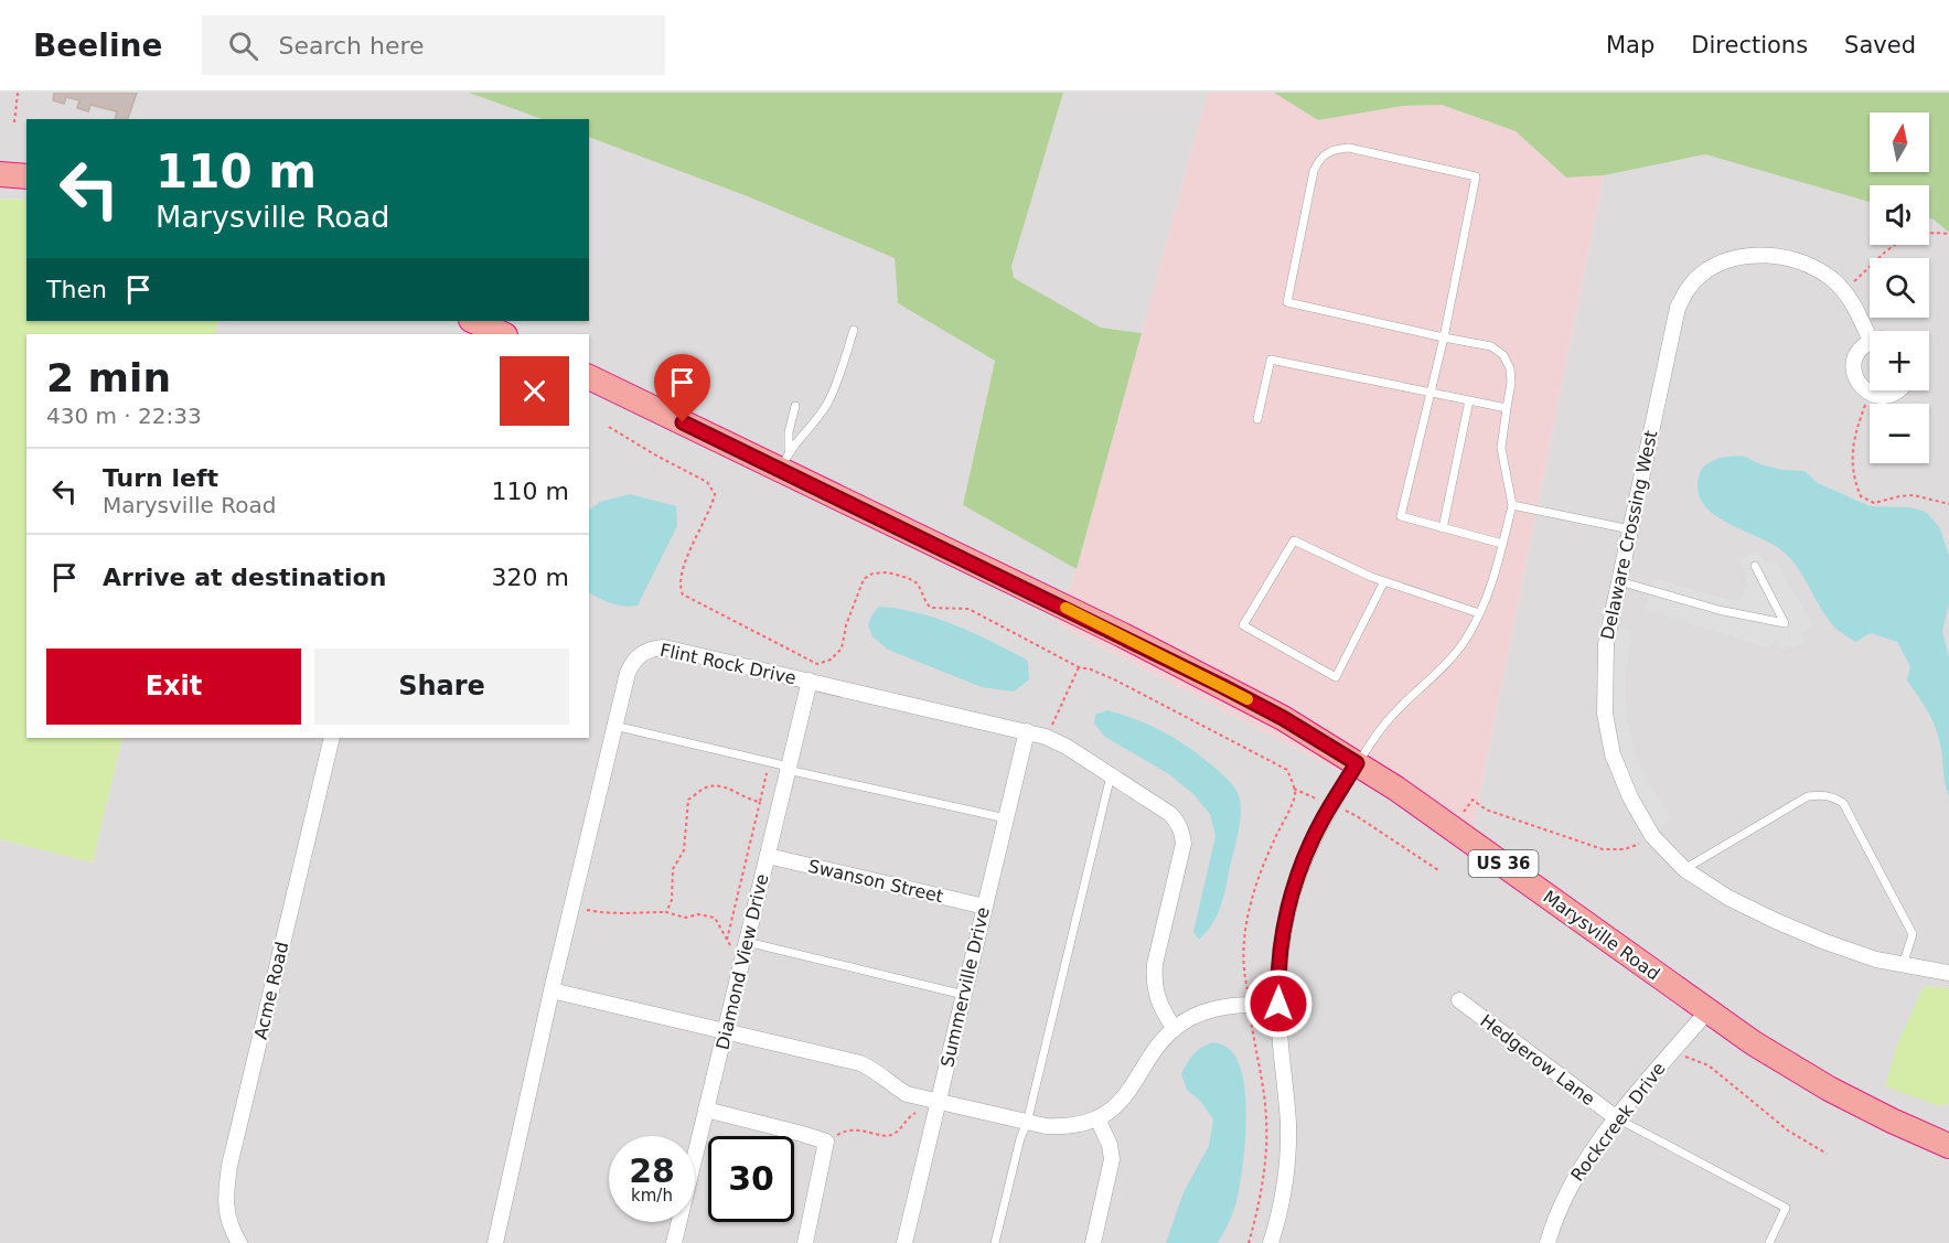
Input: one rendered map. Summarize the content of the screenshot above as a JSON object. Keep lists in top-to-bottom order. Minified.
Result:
{"streets":{"highway":["US 36","Marysville Road"],"street":["Delaware Crossing West","Flint Rock Drive","Swanson Street","Diamond View Drive","Summerville Drive","Acme Road","Hedgerow Lane","Rockcreek Drive"]},"crossings":[["Flint Rock Drive","Diamond View Drive"],["Flint Rock Drive","Summerville Drive"],["Swanson Street","Diamond View Drive"],["Swanson Street","Summerville Drive"],["Marysville Road","Rockcreek Drive"],["Hedgerow Lane","Rockcreek Drive"]],"north":"top","page":{"header":"Beeline","search":"Search here","nav":["Map","Directions","Saved"],"map_buttons":["+","−"],"turn":["110 m","Marysville Road"],"then":"Then","heading":["2 min","430 m · 22:33"],"list":[{"name":"Turn left","note":"Marysville Road","value":"110 m"},{"name":"Arrive at destination","value":"320 m"}],"buttons":["Exit","Share"],"speed":"28 km/h","limit":"30"}}
